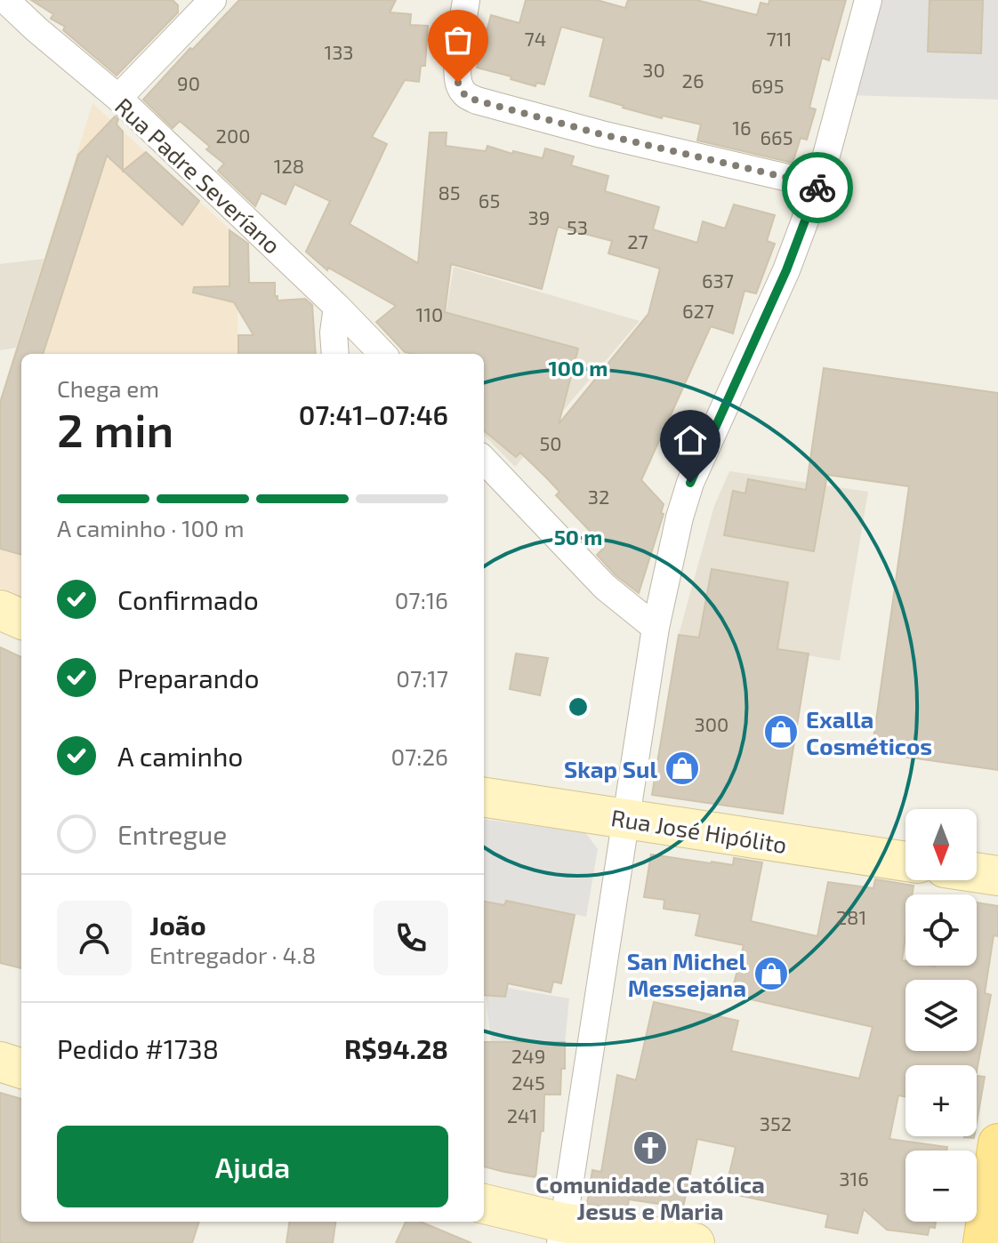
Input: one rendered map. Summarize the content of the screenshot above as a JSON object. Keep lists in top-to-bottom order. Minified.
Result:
{"streets":{"main road":["Rua José Hipólito"],"street":["Rua Padre Severíano"]},"places":{"shop":["Exalla Cosméticos","Skap Sul","San Michel Messejana"],"church":["Comunidade Católica Jesus e Maria"]},"house_numbers":["74","711","133","30","26","90","695","16","200","665","128","85","65","39","53","27","637","627","110","50","32","300","281","249","245","241","352","316"],"north":"bottom","page":{"heading":["2 min","Chega em","07:41–07:46"],"panel":["João","Entregador · 4.8","Pedido #1738","R$94.28"],"bar":"A caminho · 100 m","list":[["Confirmado","07:16"],["Preparando","07:17"],["A caminho","07:26"],"Entregue"],"map_buttons":["+","−"],"buttons":"Ajuda"},"rings":["100 m","50 m"]}
